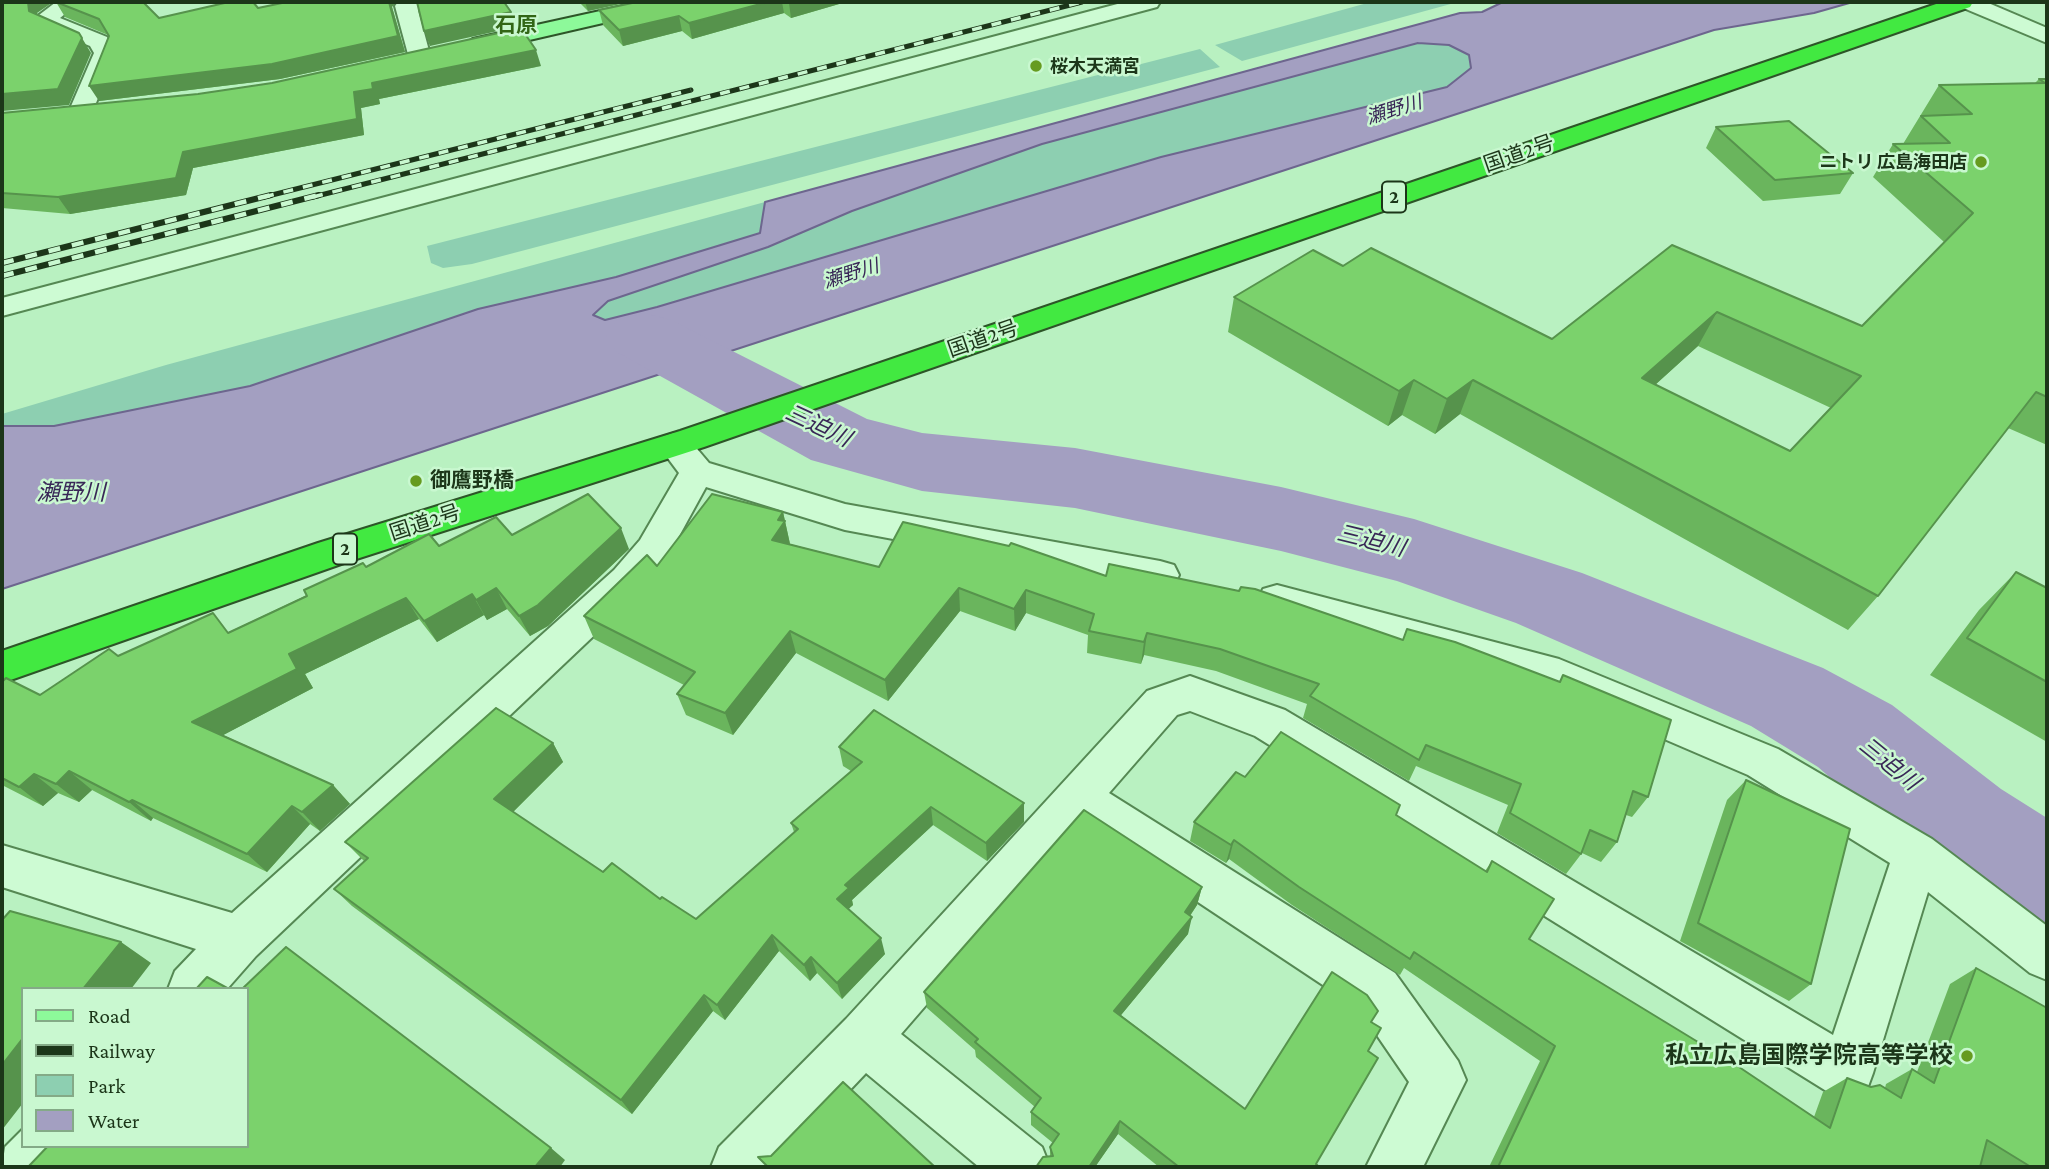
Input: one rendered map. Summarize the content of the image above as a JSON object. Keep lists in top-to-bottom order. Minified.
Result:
{"streets":{"highway":["国道2号","2"]},"districts":["石原"],"water":["瀬野川","三迫川"],"places":["桜木天満宮","ニトリ 広島海田店","御鷹野橋","私立広島国際学院高等学校"],"legend":["Road","Railway","Park","Water"]}
